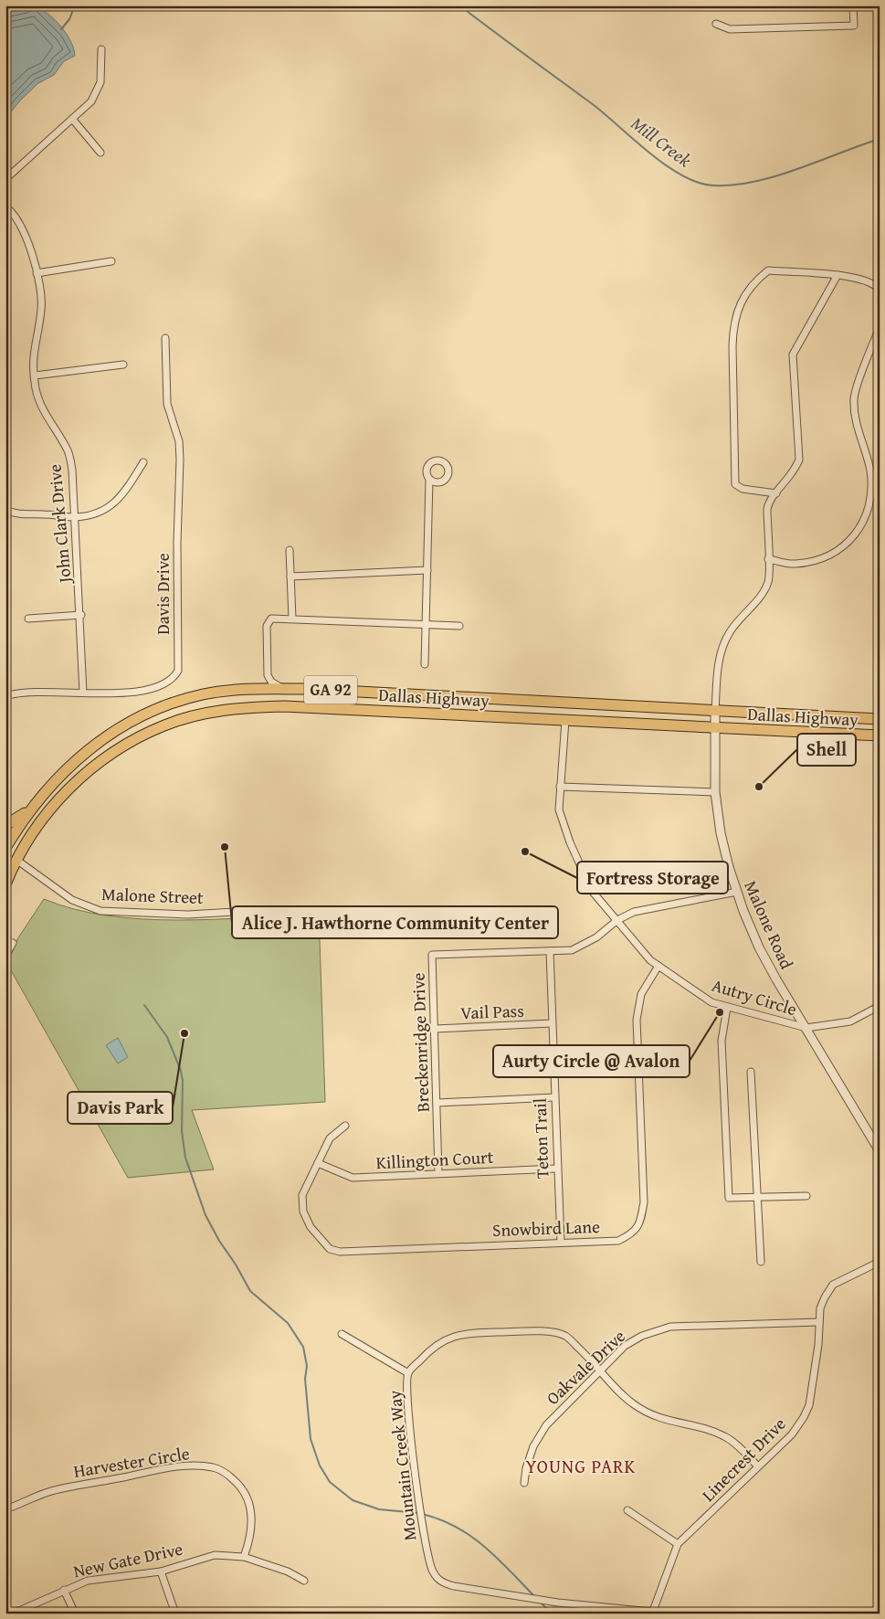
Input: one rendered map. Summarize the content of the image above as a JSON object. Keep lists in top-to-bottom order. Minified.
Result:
{"streets":{"main road":["GA 92","Dallas Highway","Malone Street"],"street":["John Clark Drive","Davis Drive","Malone Road","Autry Circle","Vail Pass","Breckenridge Drive","Teton Trail","Killington Court","Snowbird Lane","Oakvale Drive","Linecrest Drive","Harvester Circle","Mountain Creek Way","New Gate Drive"]},"crossings":[["John Clark Drive","Davis Drive"],["Dallas Highway","Malone Street"],["Dallas Highway","Malone Road"],["Dallas Highway","Autry Circle"],["Malone Road","Autry Circle"],["Malone Road","Breckenridge Drive"],["Autry Circle","Breckenridge Drive"],["Autry Circle","Snowbird Lane"],["Vail Pass","Breckenridge Drive"],["Vail Pass","Teton Trail"],["Breckenridge Drive","Teton Trail"],["Breckenridge Drive","Killington Court"],["Teton Trail","Killington Court"],["Teton Trail","Snowbird Lane"],["Killington Court","Snowbird Lane"],["Oakvale Drive","Linecrest Drive"],["Oakvale Drive","Mountain Creek Way"],["Linecrest Drive","Mountain Creek Way"],["Harvester Circle","New Gate Drive"]],"districts":["YOUNG PARK"],"water":["Mill Creek"],"places":["Shell","Alice J. Hawthorne Community Center","Fortress Storage","Aurty Circle @ Avalon","Davis Park"]}
